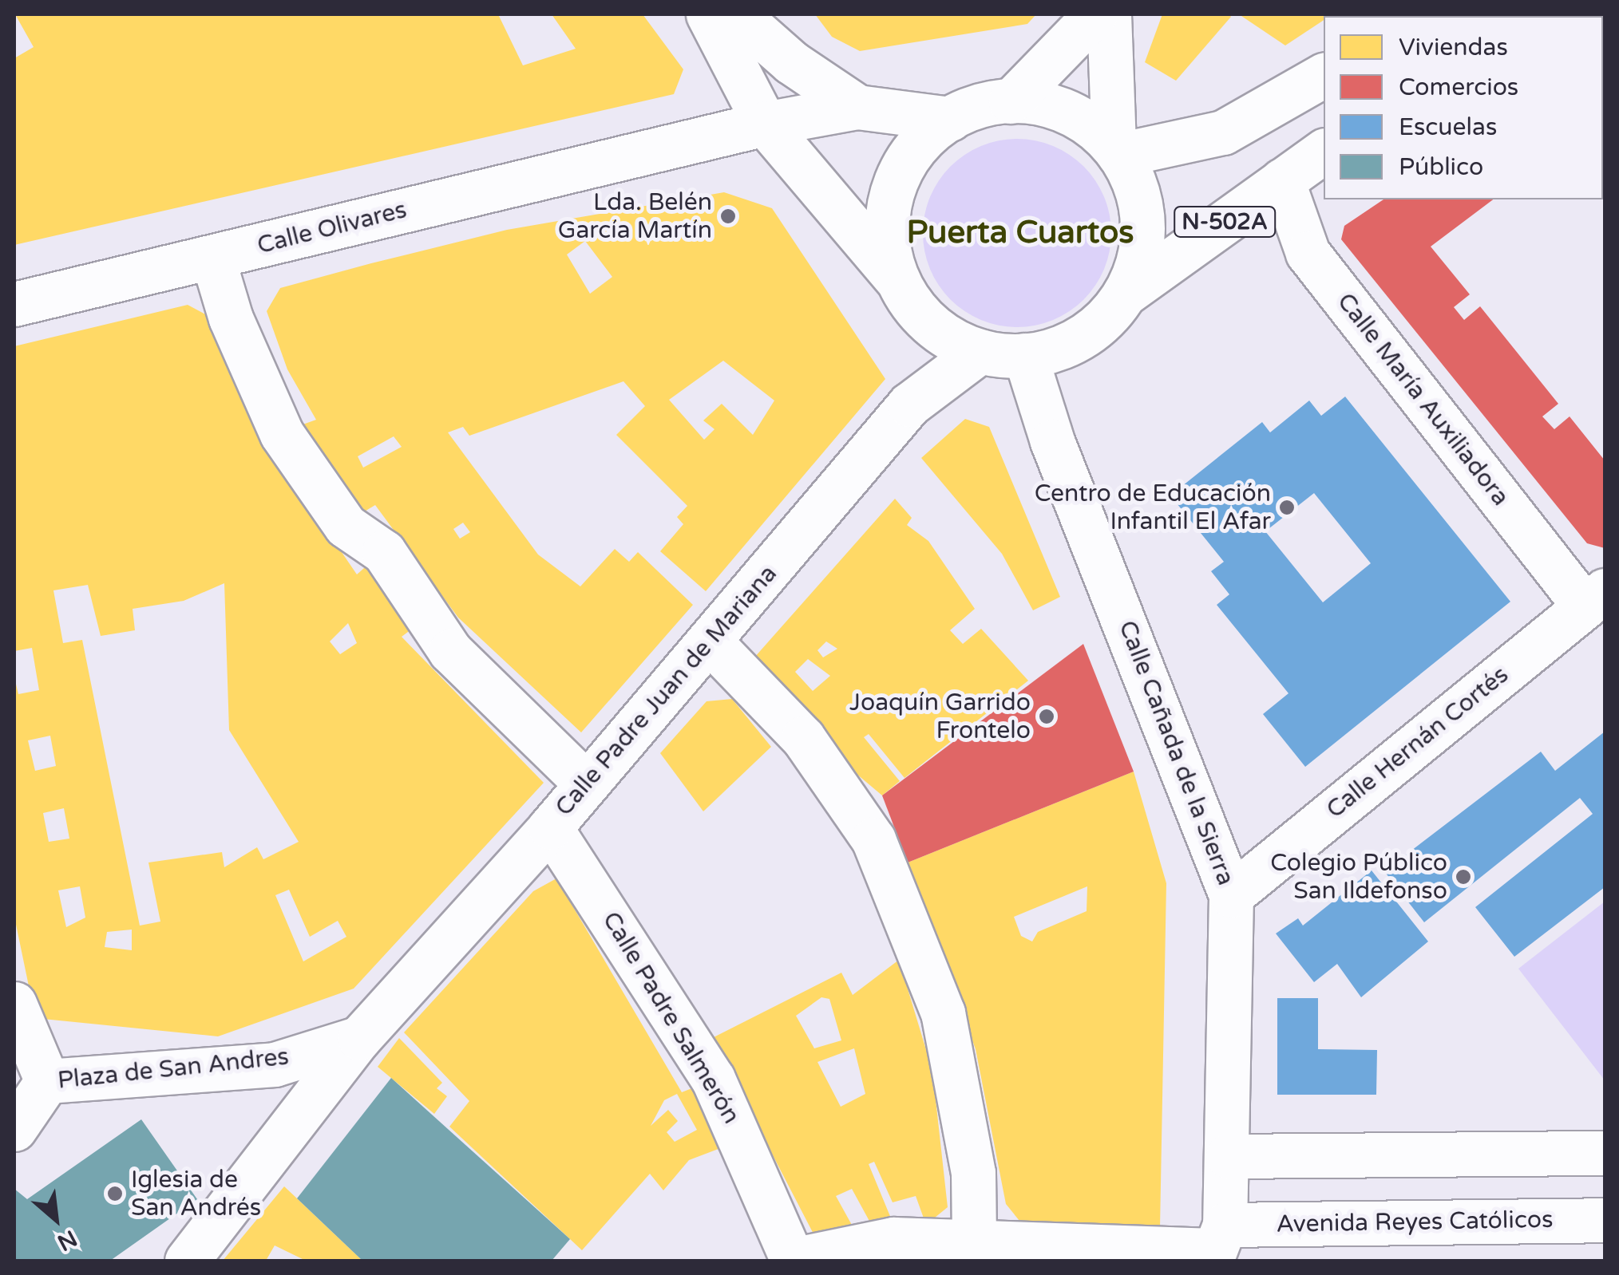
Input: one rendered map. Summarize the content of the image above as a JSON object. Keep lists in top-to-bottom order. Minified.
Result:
{"streets":{"street":["N-502A","Calle Olivares","Calle María Auxiliadora","Calle Padre Juan de Mariana","Calle Hernán Cortés","Calle Cañada de la Sierra","Calle Padre Salmerón","Plaza de San Andres","Avenida Reyes Católicos"]},"crossings":[["N-502A","Calle Olivares"],["N-502A","Calle María Auxiliadora"],["N-502A","Calle Padre Juan de Mariana"],["N-502A","Calle Cañada de la Sierra"],["Calle Olivares","Calle Padre Juan de Mariana"],["Calle Olivares","Calle Cañada de la Sierra"],["Calle María Auxiliadora","Calle Hernán Cortés"],["Calle Padre Juan de Mariana","Calle Cañada de la Sierra"],["Calle Padre Juan de Mariana","Calle Padre Salmerón"],["Calle Padre Juan de Mariana","Plaza de San Andres"],["Calle Hernán Cortés","Calle Cañada de la Sierra"],["Calle Cañada de la Sierra","Avenida Reyes Católicos"],["Calle Padre Salmerón","Avenida Reyes Católicos"]],"districts":["Puerta Cuartos"],"places":["Lda. Belén García Martín","Centro de Educación Infantil El Afar","Joaquín Garrido Frontelo","Colegio Público San Ildefonso","Iglesia de San Andrés"],"legend":["Viviendas","Comercios","Escuelas","Público"],"north":"bottom right"}
